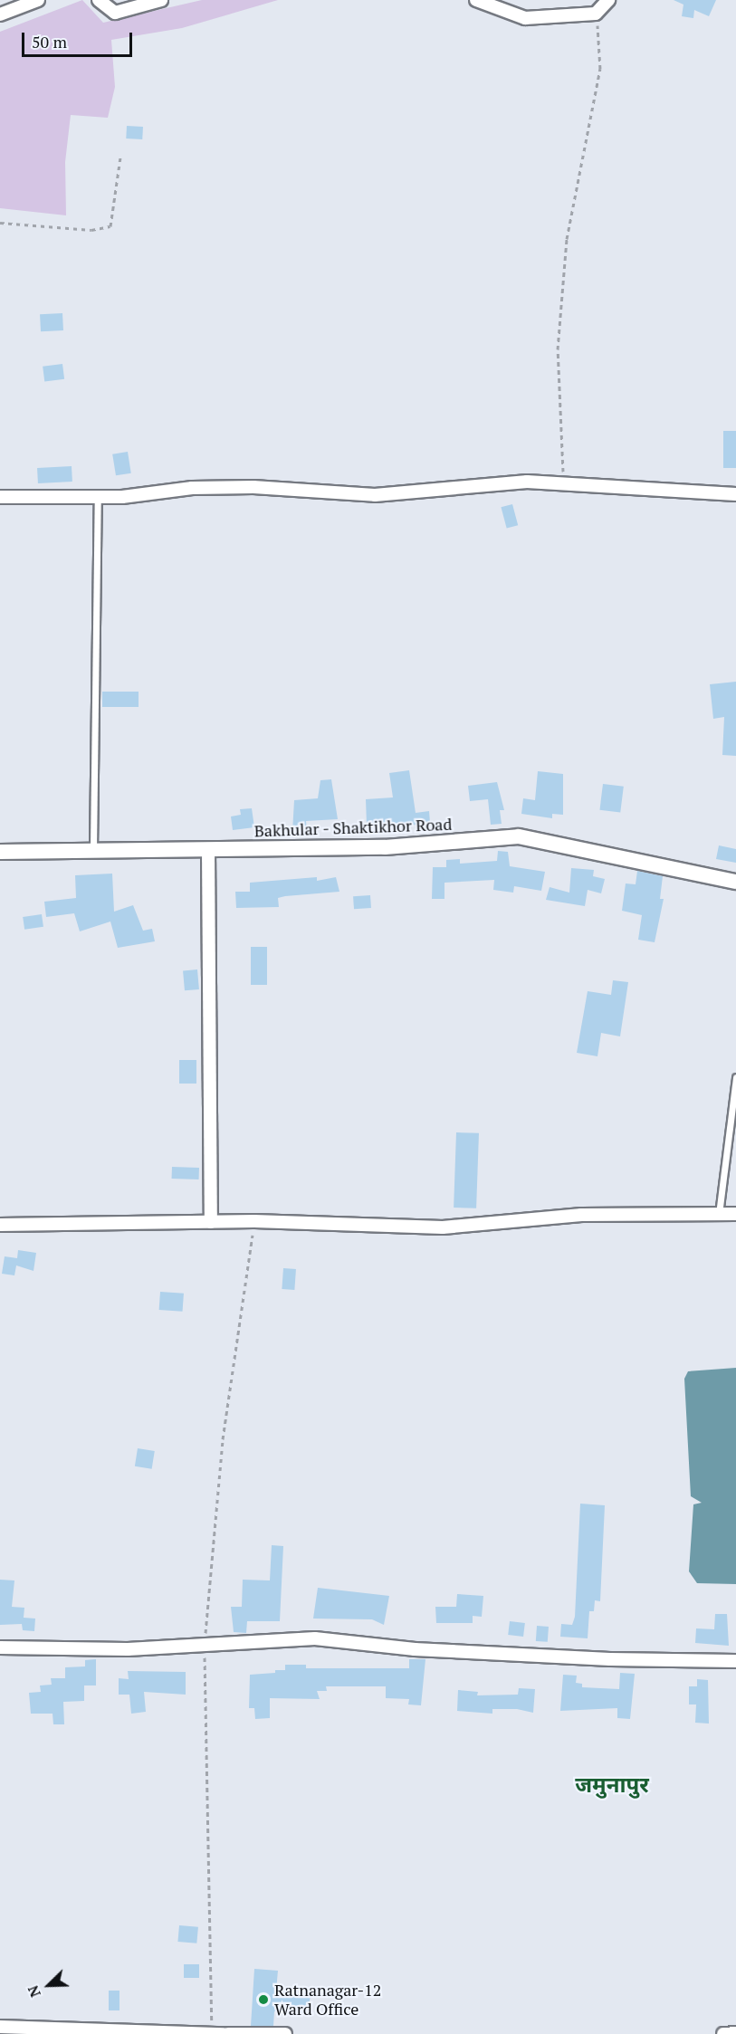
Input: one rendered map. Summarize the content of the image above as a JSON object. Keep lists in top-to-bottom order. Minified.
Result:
{"streets":{"street":["Bakhular - Shaktikhor Road"]},"districts":["जमुनापुर"],"places":["Ratnanagar-12 Ward Office"],"scale_bar":"50 m","north":"bottom left"}
